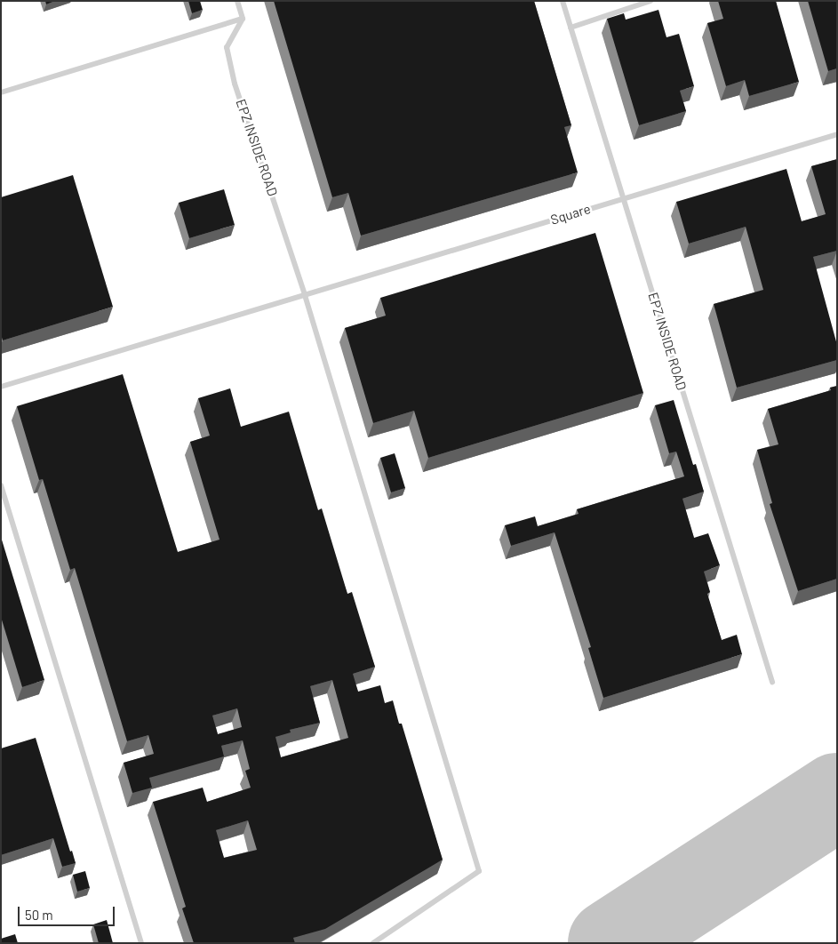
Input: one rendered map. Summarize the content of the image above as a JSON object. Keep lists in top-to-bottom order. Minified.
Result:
{"streets":{"lane":["EPZ INSIDE ROAD","Square"]},"crossings":[["EPZ INSIDE ROAD","Square"]],"scale_bar":"50 m"}
